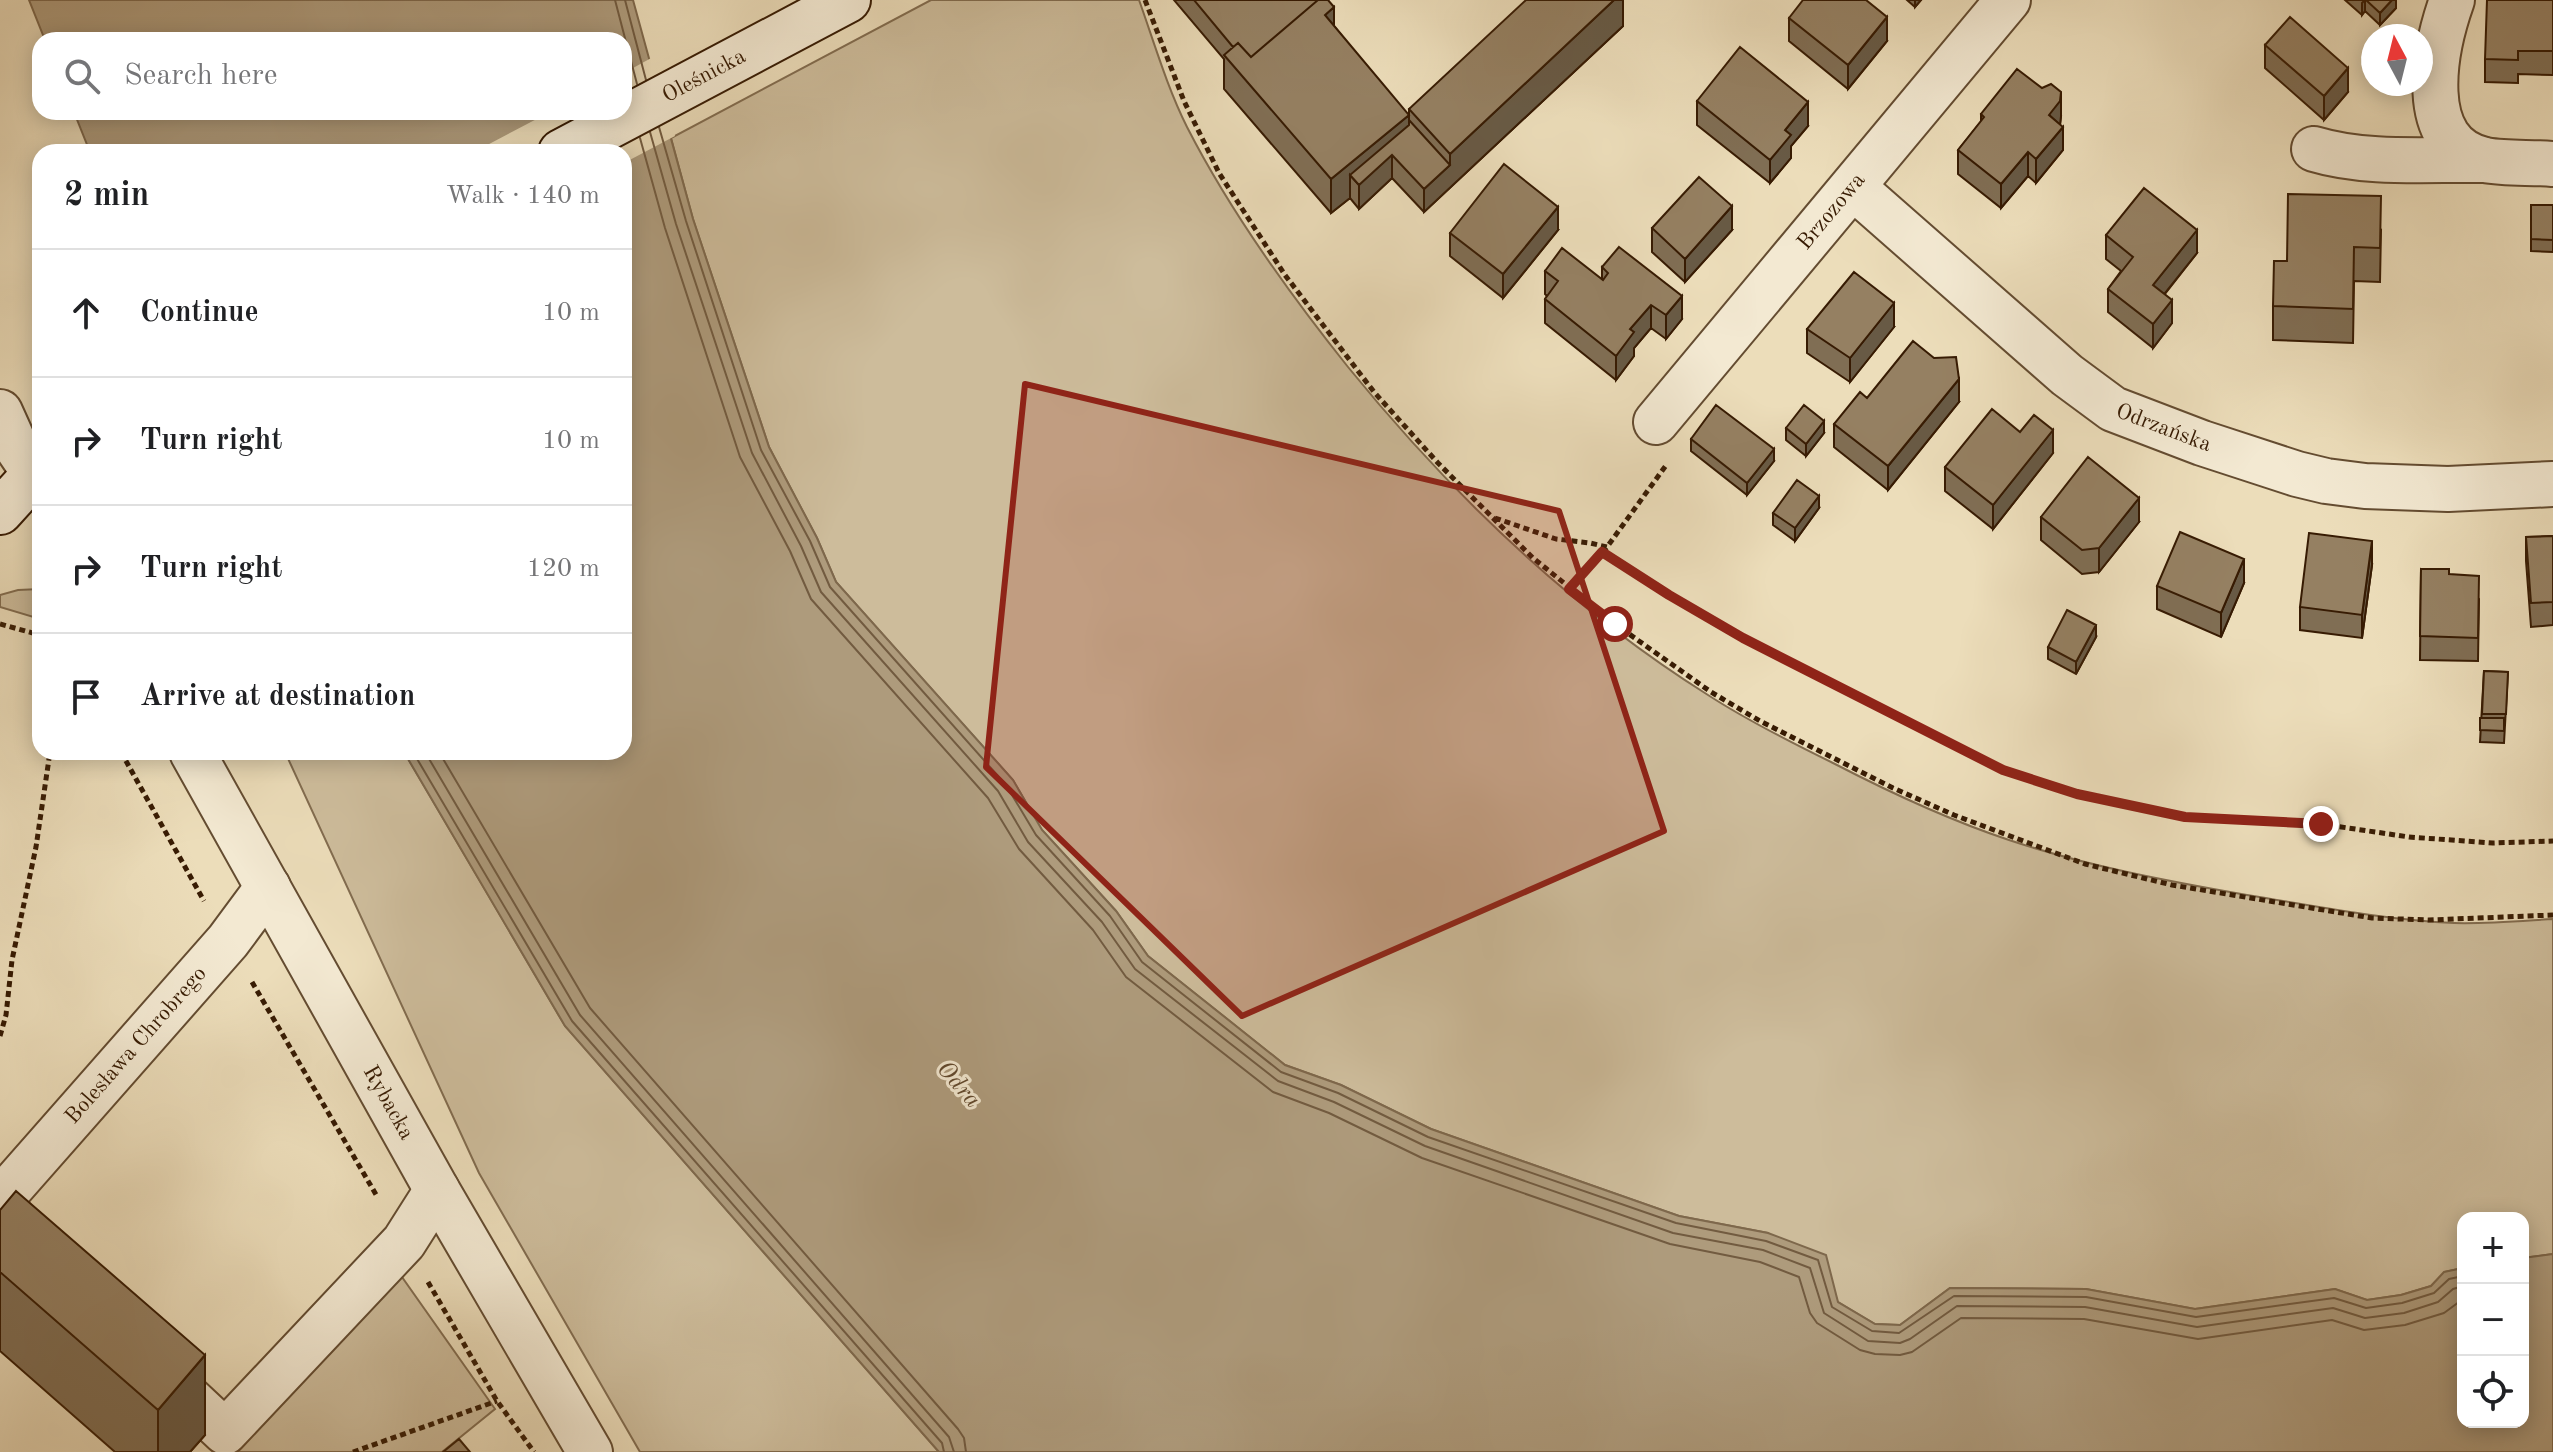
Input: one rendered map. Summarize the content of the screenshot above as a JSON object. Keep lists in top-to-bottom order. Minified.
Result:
{"streets":{"street":["Oleśnicka","Brzozowa","Odrzańska","Bolesława Chrobrego","Rybacka"]},"crossings":[["Brzozowa","Odrzańska"],["Bolesława Chrobrego","Rybacka"]],"water":["Odra"],"north":"top","page":{"search":"Search here","heading":["2 min","Walk · 140 m"],"list":[["Continue","10 m"],["Turn right","10 m"],["Turn right","120 m"],"Arrive at destination"],"map_buttons":["+","−"]}}
